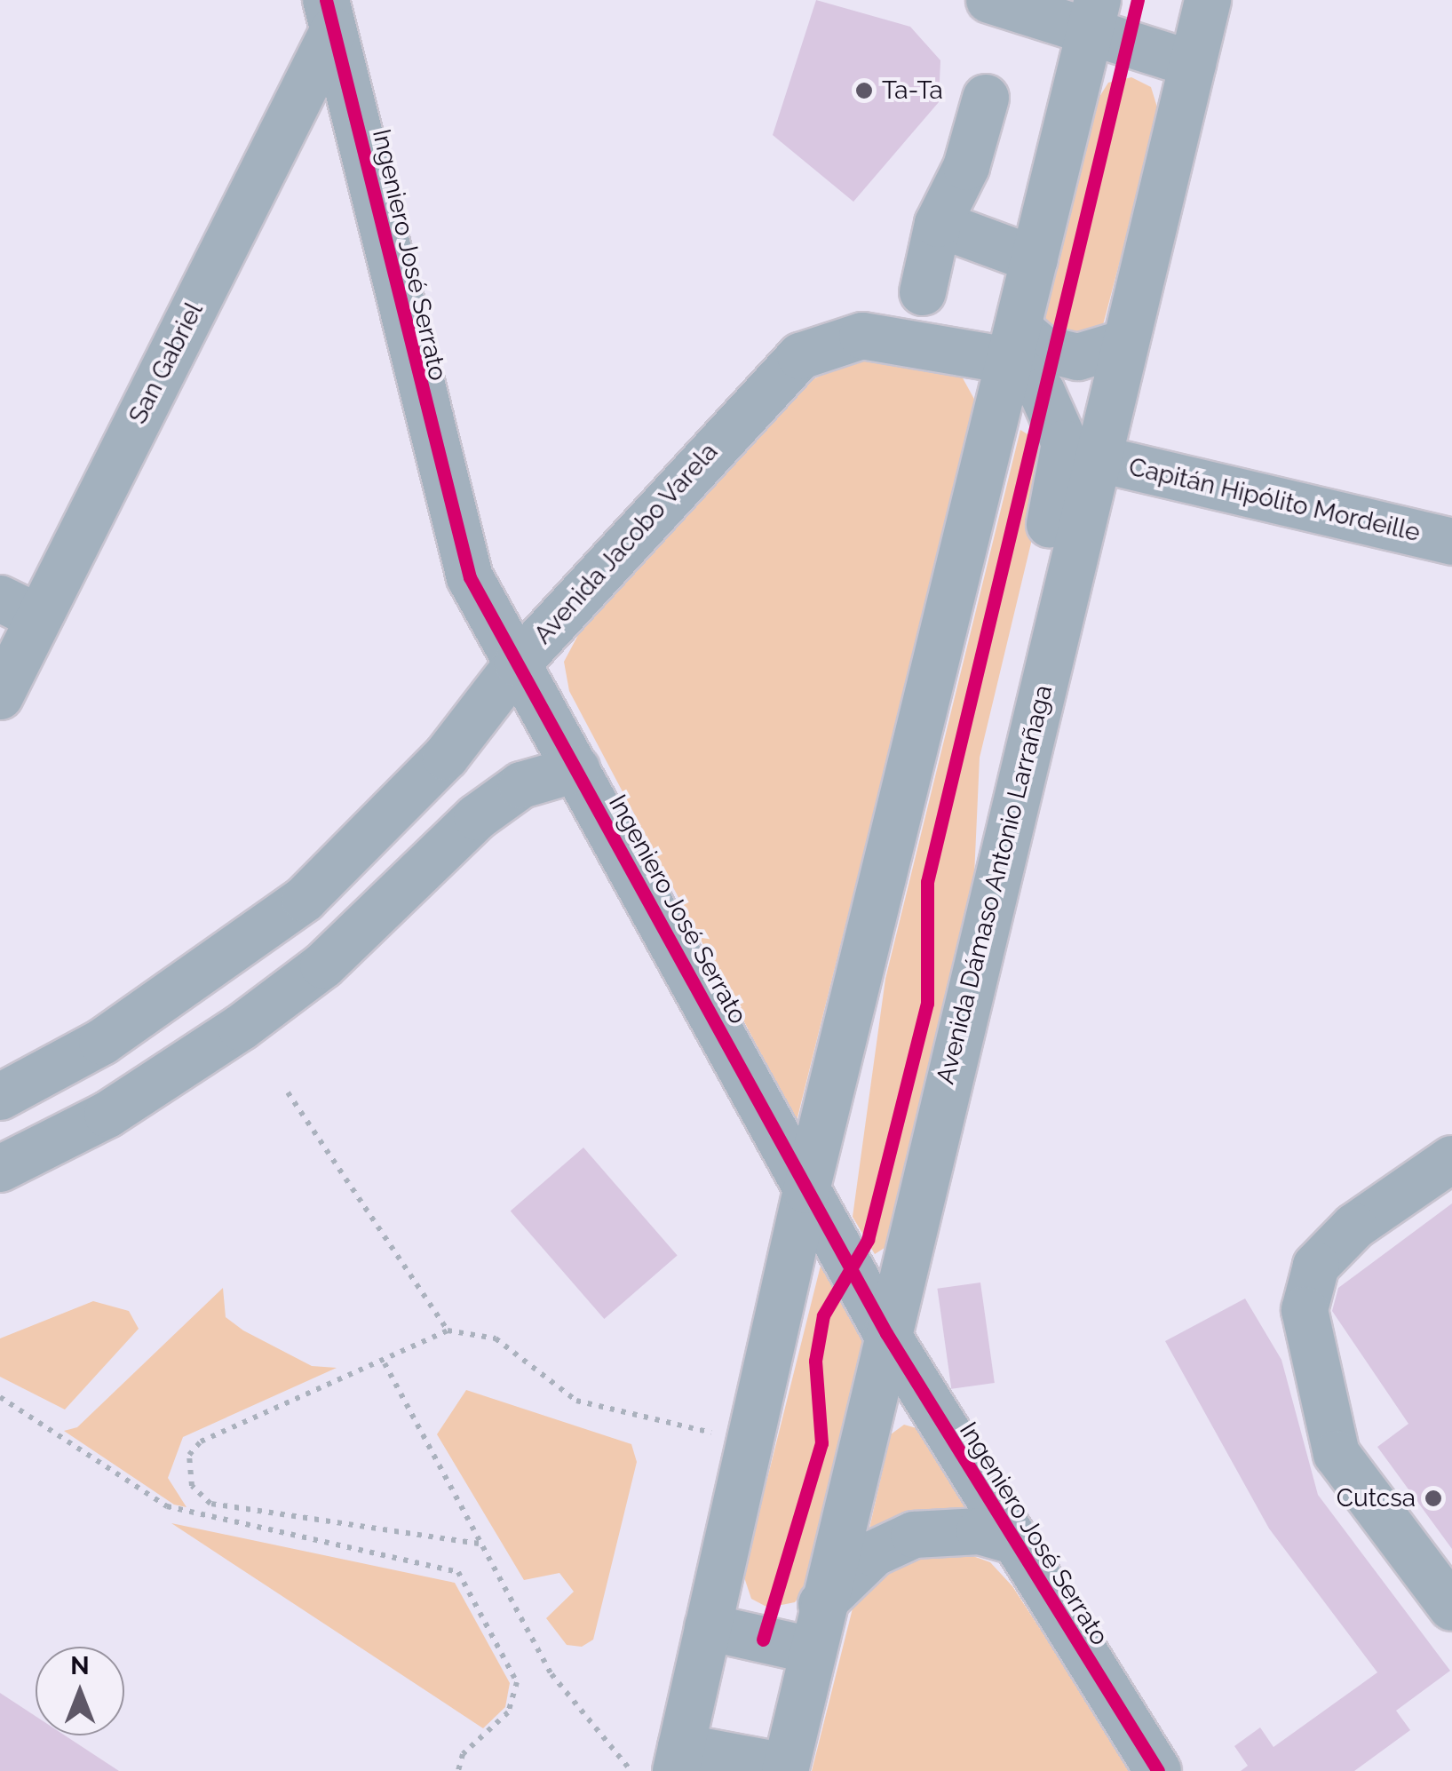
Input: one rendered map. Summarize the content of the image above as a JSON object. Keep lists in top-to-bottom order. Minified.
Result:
{"streets":{"street":["Ingeniero José Serrato","San Gabriel","Capitán Hipólito Mordeille","Avenida Jacobo Varela","Avenida Dámaso Antonio Larrañaga"]},"crossings":[["Ingeniero José Serrato","San Gabriel"],["Ingeniero José Serrato","Avenida Jacobo Varela"],["Ingeniero José Serrato","Avenida Dámaso Antonio Larrañaga"],["Capitán Hipólito Mordeille","Avenida Dámaso Antonio Larrañaga"],["Avenida Jacobo Varela","Avenida Dámaso Antonio Larrañaga"]],"places":["Ta-Ta","Cutcsa"],"north":"top"}
